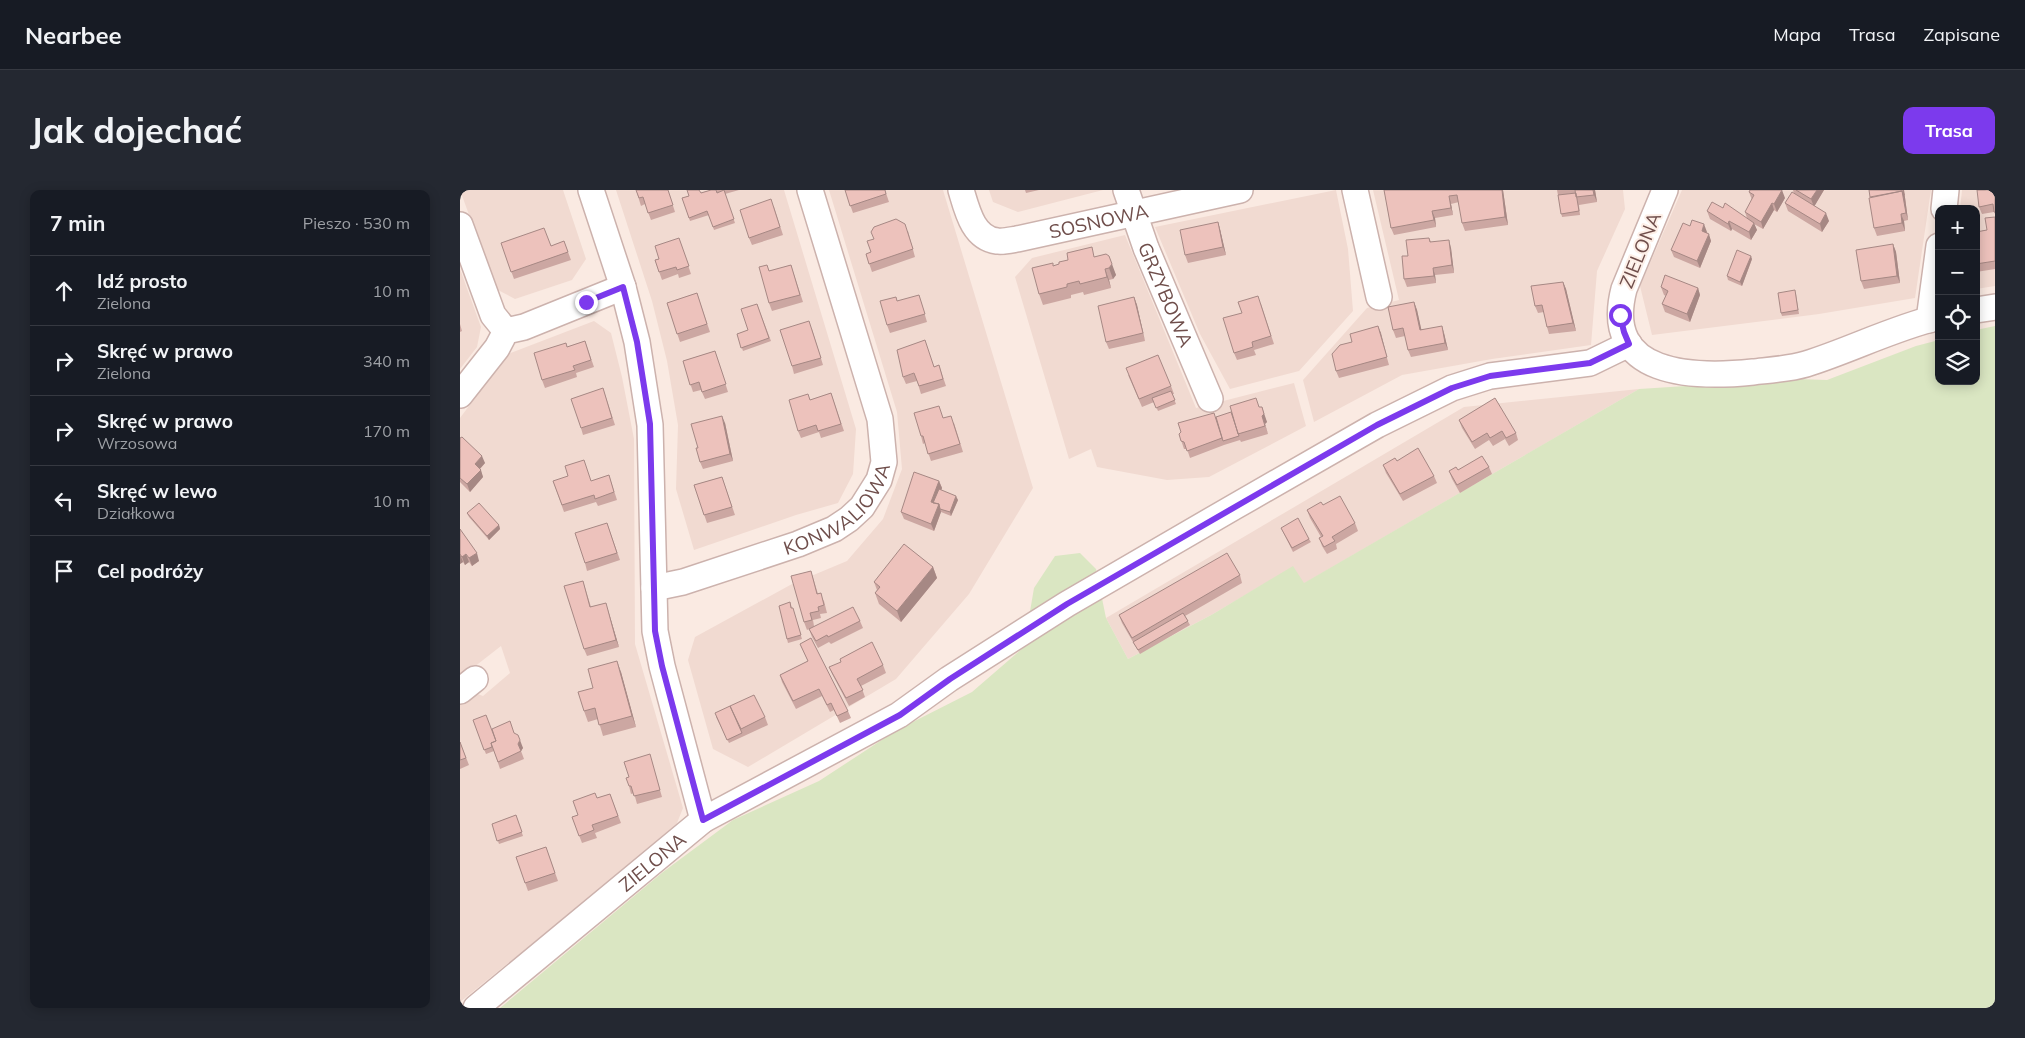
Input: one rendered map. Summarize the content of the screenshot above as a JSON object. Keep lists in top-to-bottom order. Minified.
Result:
{"streets":{"street":["SOSNOWA","ZIELONA","GRZYBOWA","KONWALIOWA"]},"crossings":[["SOSNOWA","GRZYBOWA"]],"page":{"header":"Nearbee","nav":["Mapa","Trasa","Zapisane"],"buttons":"Trasa","title":"Jak dojechać","heading":["7 min","Pieszo · 530 m"],"map_buttons":["+","−"],"list":[["Idź prosto","Zielona","10 m"],["Skręć w prawo","Zielona","340 m"],["Skręć w prawo","Wrzosowa","170 m"],["Skręć w lewo","Działkowa","10 m"],"Cel podróży"]}}
